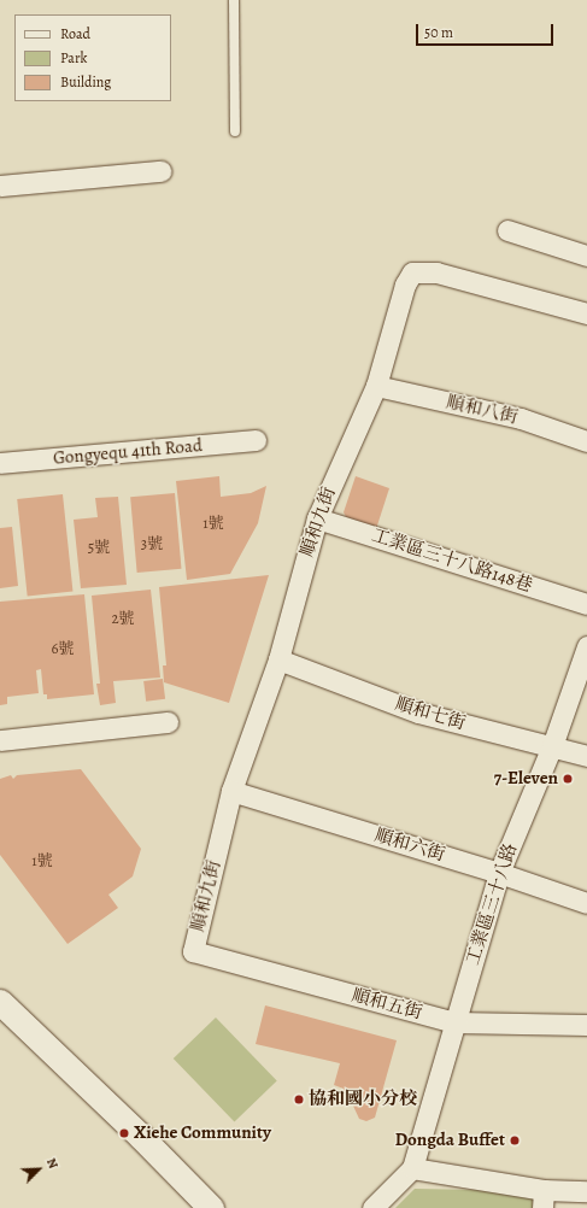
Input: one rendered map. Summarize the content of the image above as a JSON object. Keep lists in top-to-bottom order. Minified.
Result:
{"streets":{"street":["順和八街","Gongyequ 41th Road","順和九街","工業區三十八路148巷","順和七街","順和六街","工業區三十八路","順和五街"]},"crossings":[["順和八街","順和九街"],["順和九街","工業區三十八路148巷"],["順和九街","順和七街"],["順和九街","順和六街"],["順和九街","順和五街"],["順和七街","工業區三十八路"],["順和六街","工業區三十八路"],["工業區三十八路","順和五街"]],"places":["7-Eleven","協和國小分校","Xiehe Community","Dongda Buffet"],"house_numbers":["1號","3號","5號","2號","6號","1號"],"legend":["Road","Park","Building"],"scale_bar":"50 m","north":"top right"}
